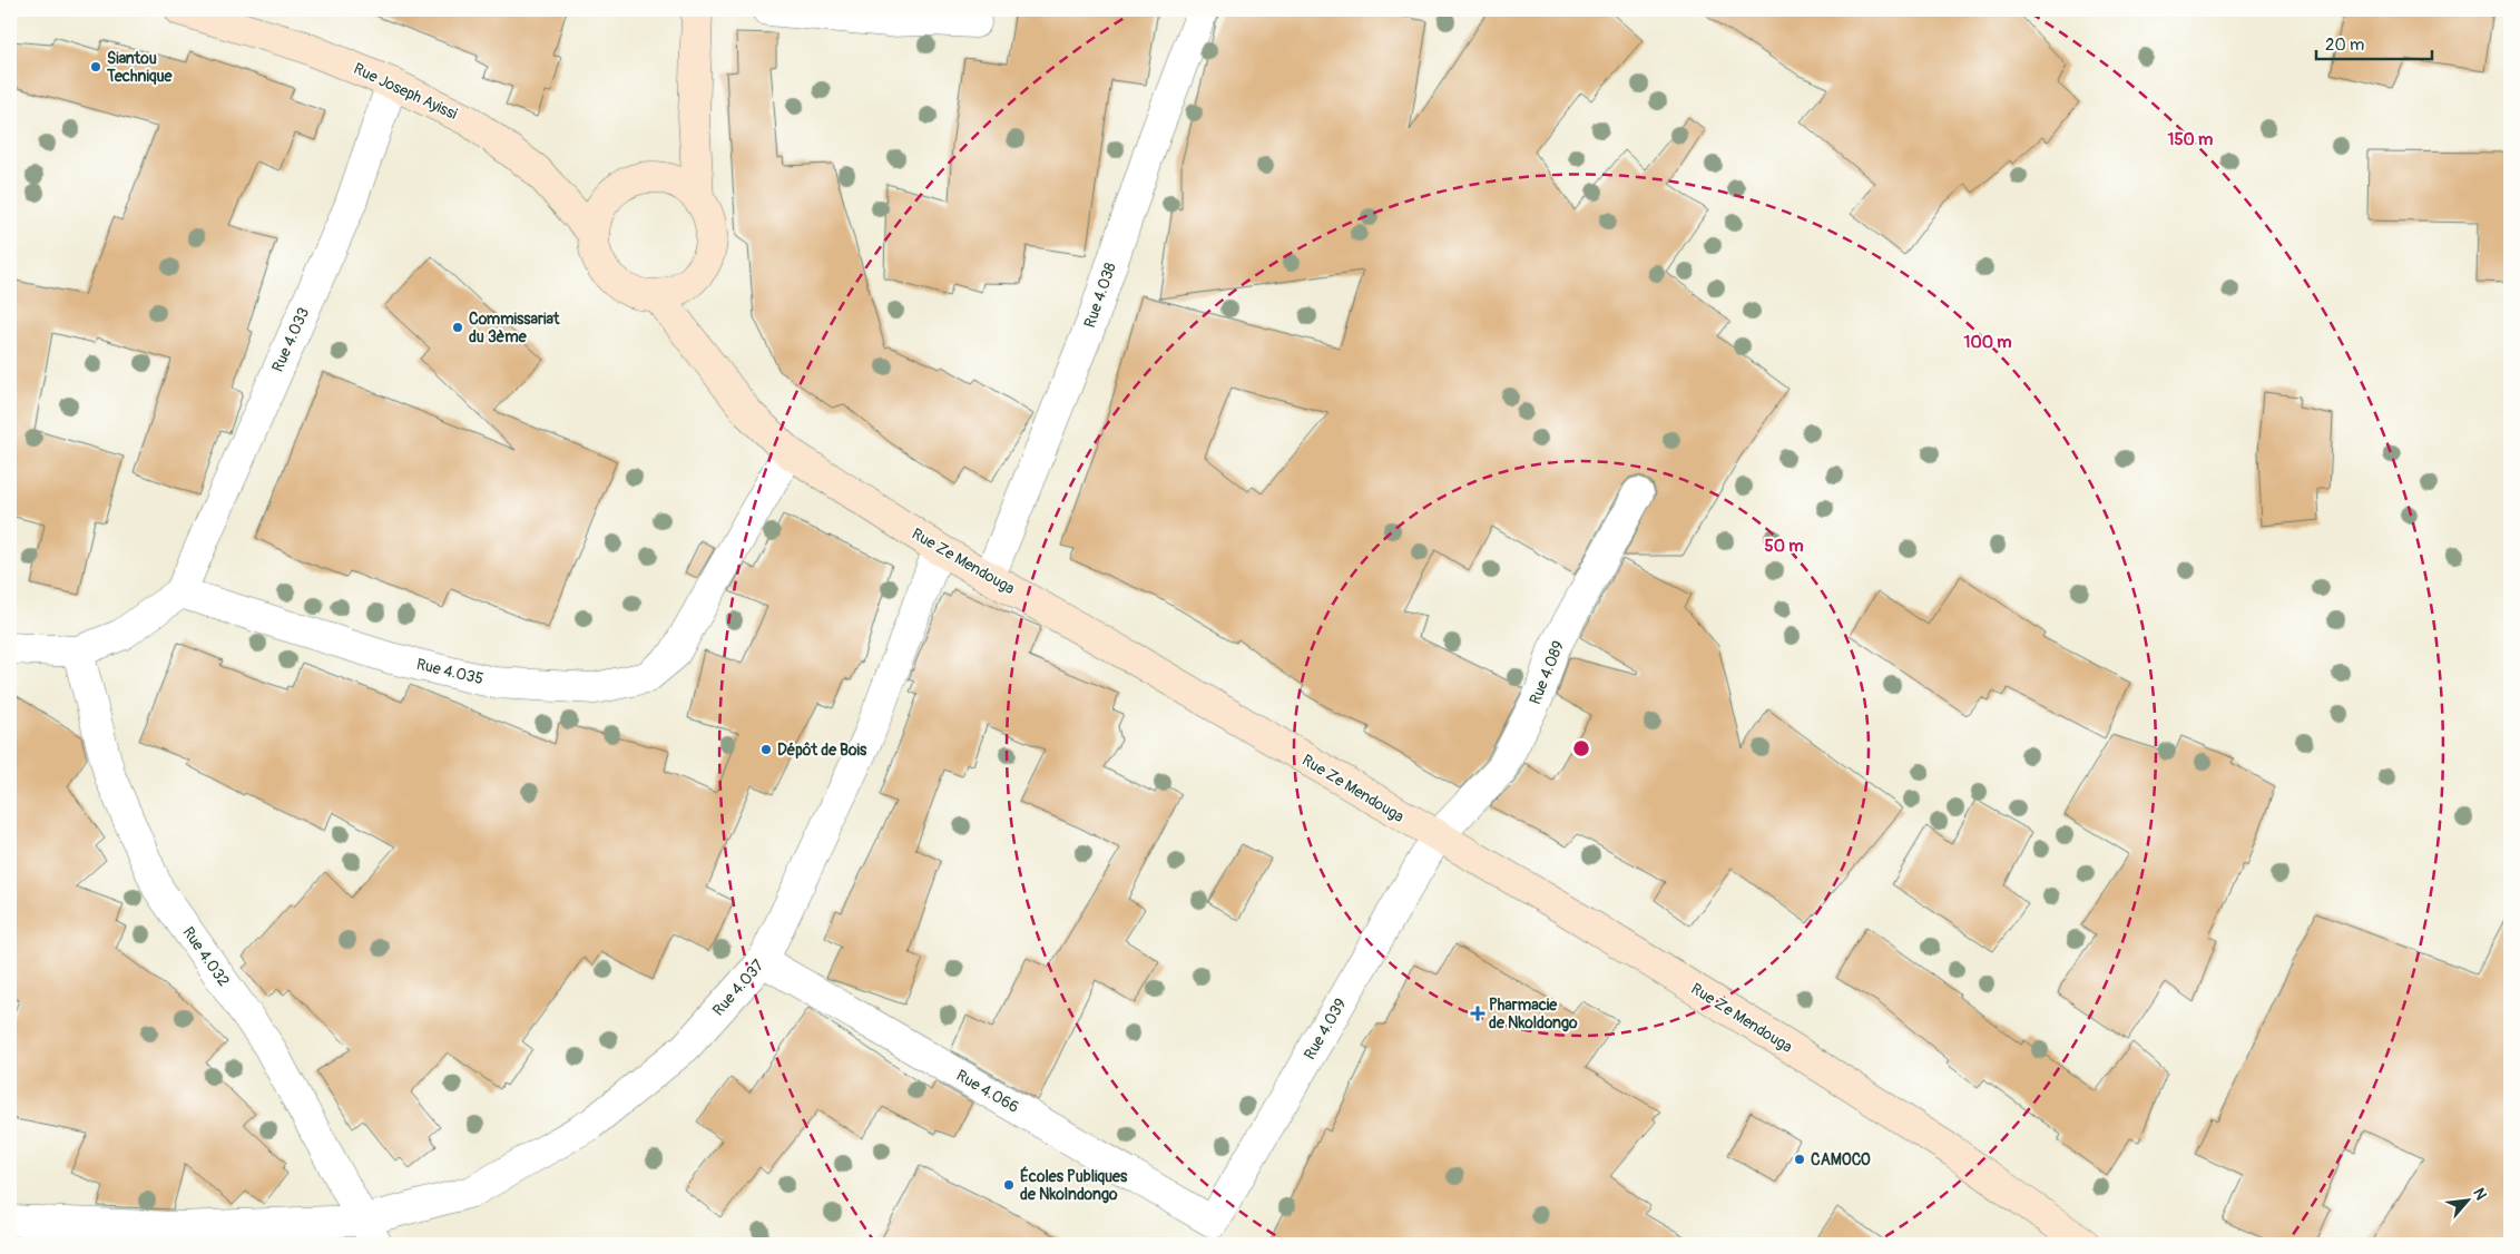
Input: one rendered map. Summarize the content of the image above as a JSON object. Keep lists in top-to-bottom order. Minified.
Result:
{"streets":{"main road":["Rue Joseph Ayissi","Rue Ze Mendouga"],"street":["Rue 4.038","Rue 4.033","Rue 4.035","Rue 4.089","Rue 4.032","Rue 4.037","Rue 4.039","Rue 4.066"]},"crossings":[["Rue Joseph Ayissi","Rue 4.033"],["Rue Joseph Ayissi","Rue Ze Mendouga"],["Rue 4.038","Rue Ze Mendouga"],["Rue 4.033","Rue 4.035"],["Rue Ze Mendouga","Rue 4.035"],["Rue Ze Mendouga","Rue 4.089"],["Rue Ze Mendouga","Rue 4.037"],["Rue Ze Mendouga","Rue 4.039"],["Rue 4.089","Rue 4.039"],["Rue 4.032","Rue 4.037"],["Rue 4.037","Rue 4.066"],["Rue 4.039","Rue 4.066"]],"places":{"other":["Siantou Technique","Commissariat du 3ème","Dépôt de Bois","CAMOCO","Écoles Publiques de Nkolndongo"],"health":["Pharmacie de Nkoldongo"]},"scale_bar":"20 m","north":"top right","rings":["150 m","100 m","50 m"]}
